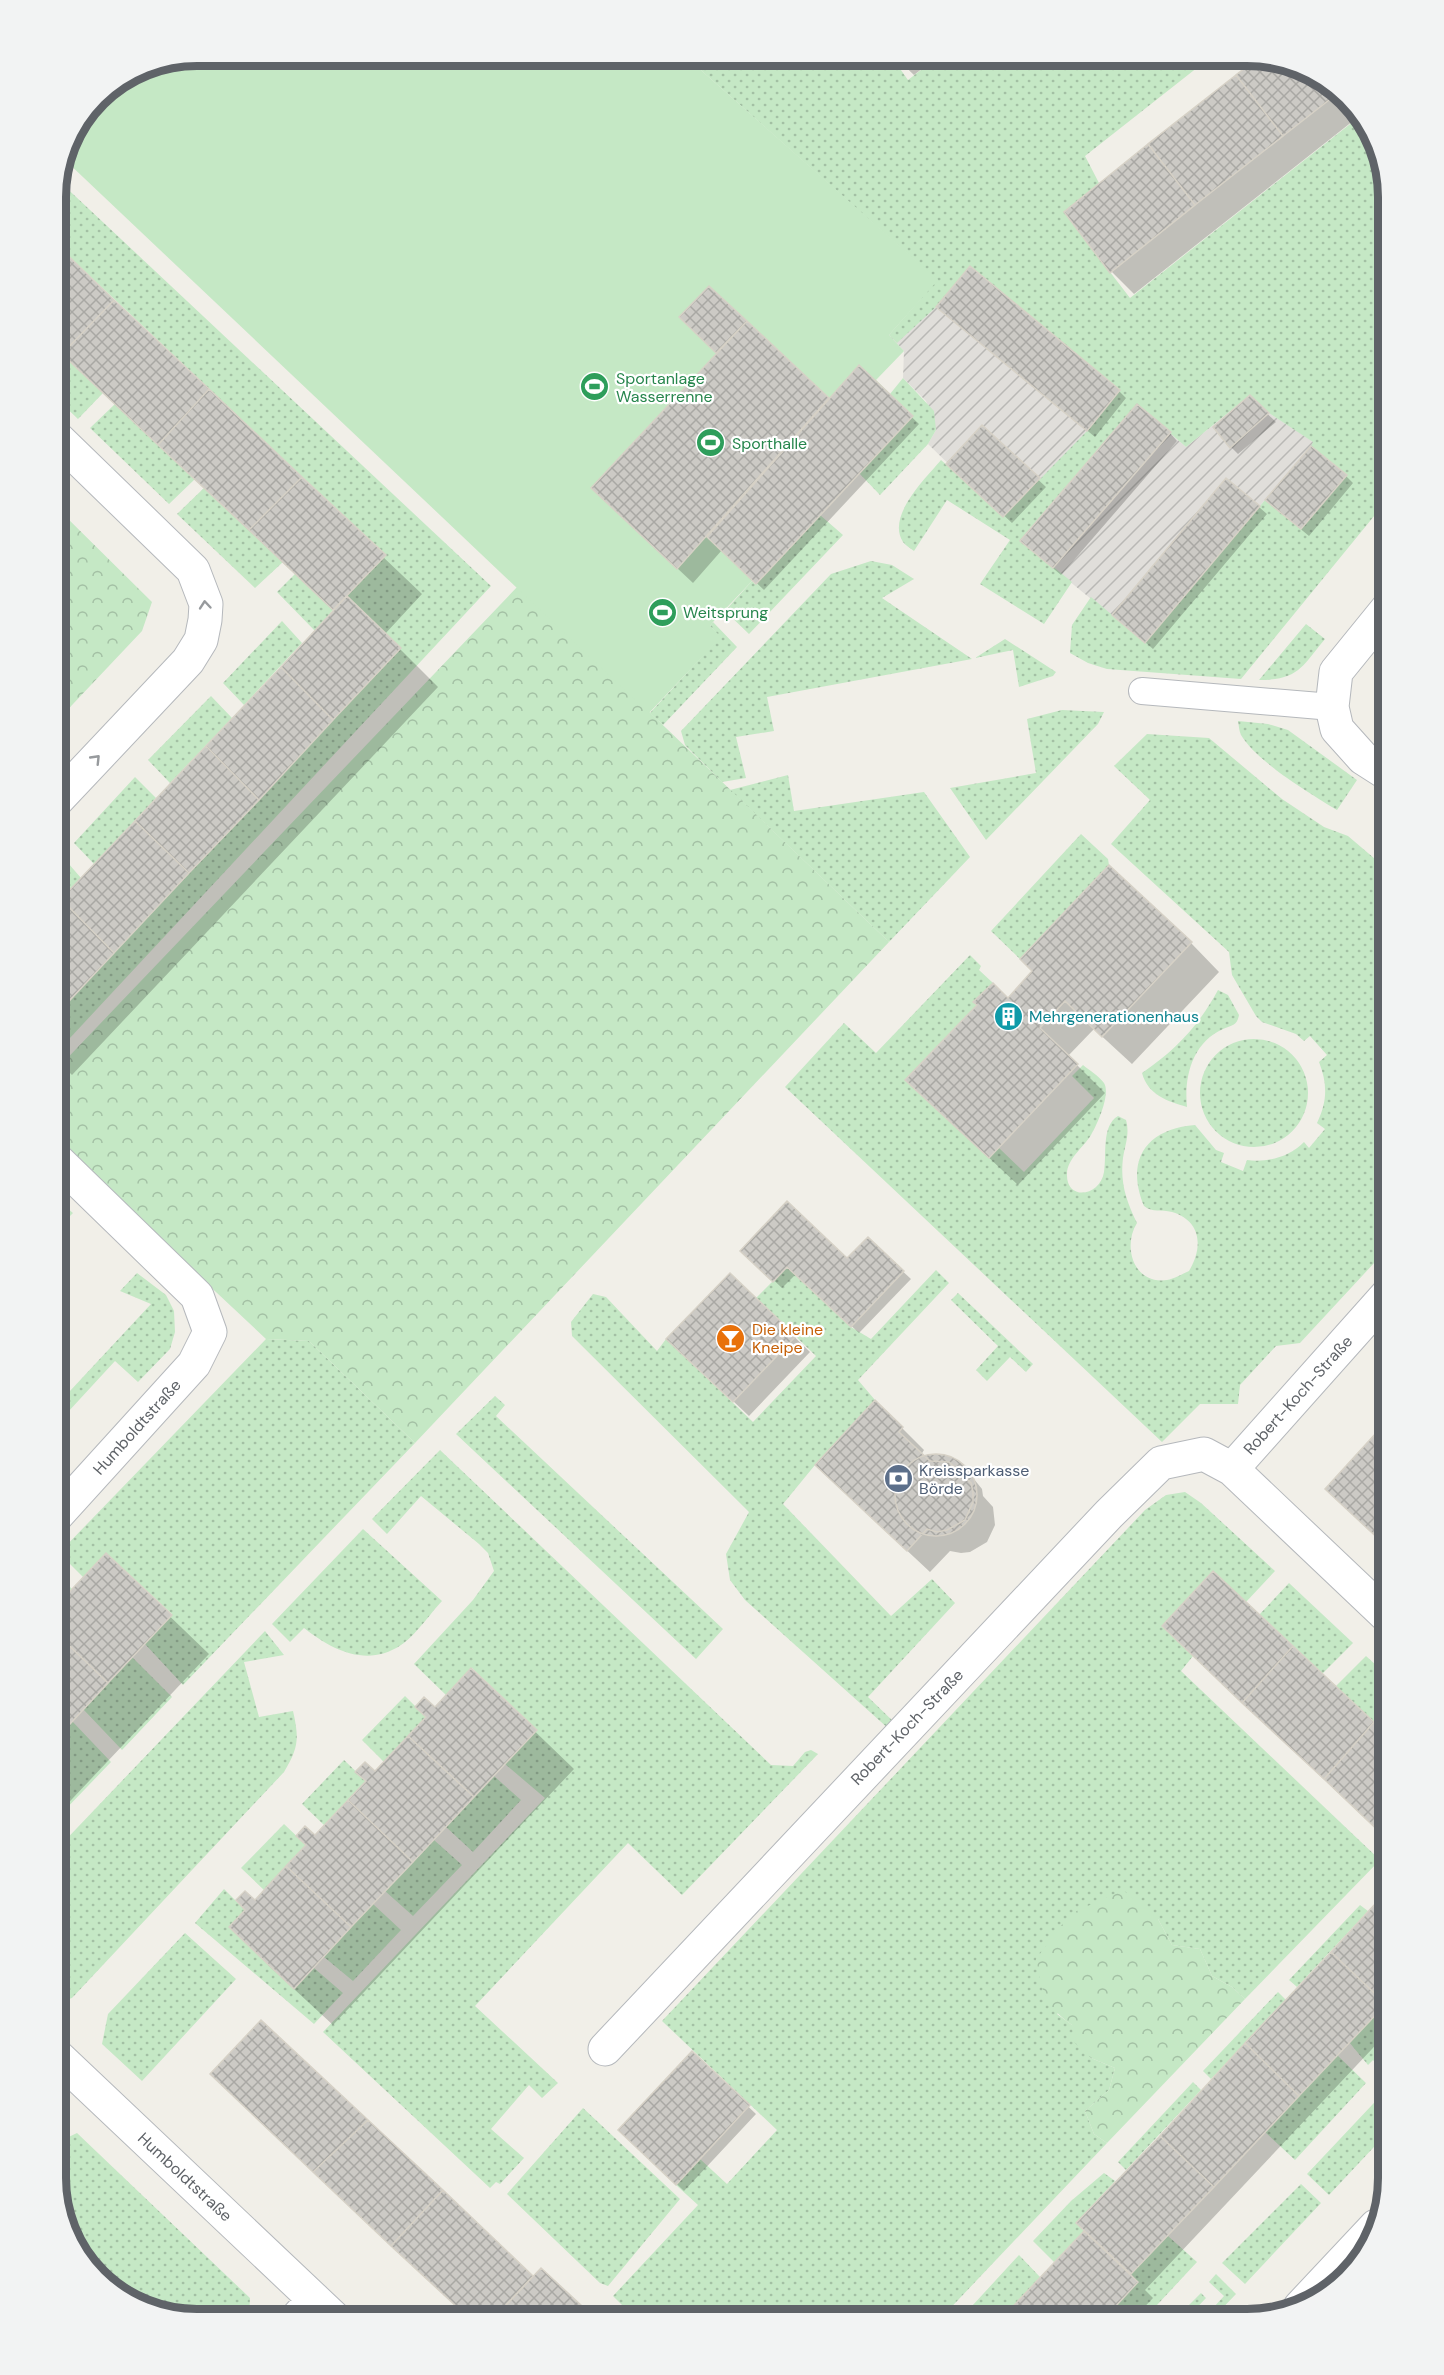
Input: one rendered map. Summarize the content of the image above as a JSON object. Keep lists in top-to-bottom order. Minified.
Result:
{"streets":{"street":["Robert-Koch-Straße","Humboldtstraße"]},"places":{"sports":["Sportanlage Wasserrenne","Sporthalle","Weitsprung"],"building":["Mehrgenerationenhaus"],"bar":["Die kleine Kneipe"],"bank":["Kreissparkasse Börde"]}}
